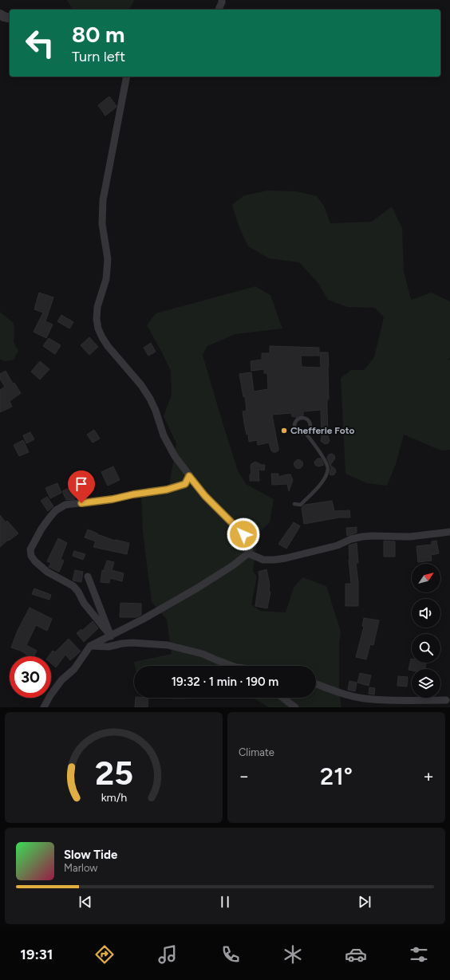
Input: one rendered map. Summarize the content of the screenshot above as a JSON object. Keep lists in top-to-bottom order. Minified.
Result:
{"places":["Chefferie Foto"],"north":"top right","page":{"turn":["80 m","Turn left"],"limit":"30","trip":"19:32 · 1 min · 190 m","tile":"Climate","heat":["−","21°","+"],"song":["Slow Tide","Marlow"],"tabs":"19:31","gauge":["25","km/h"]}}
